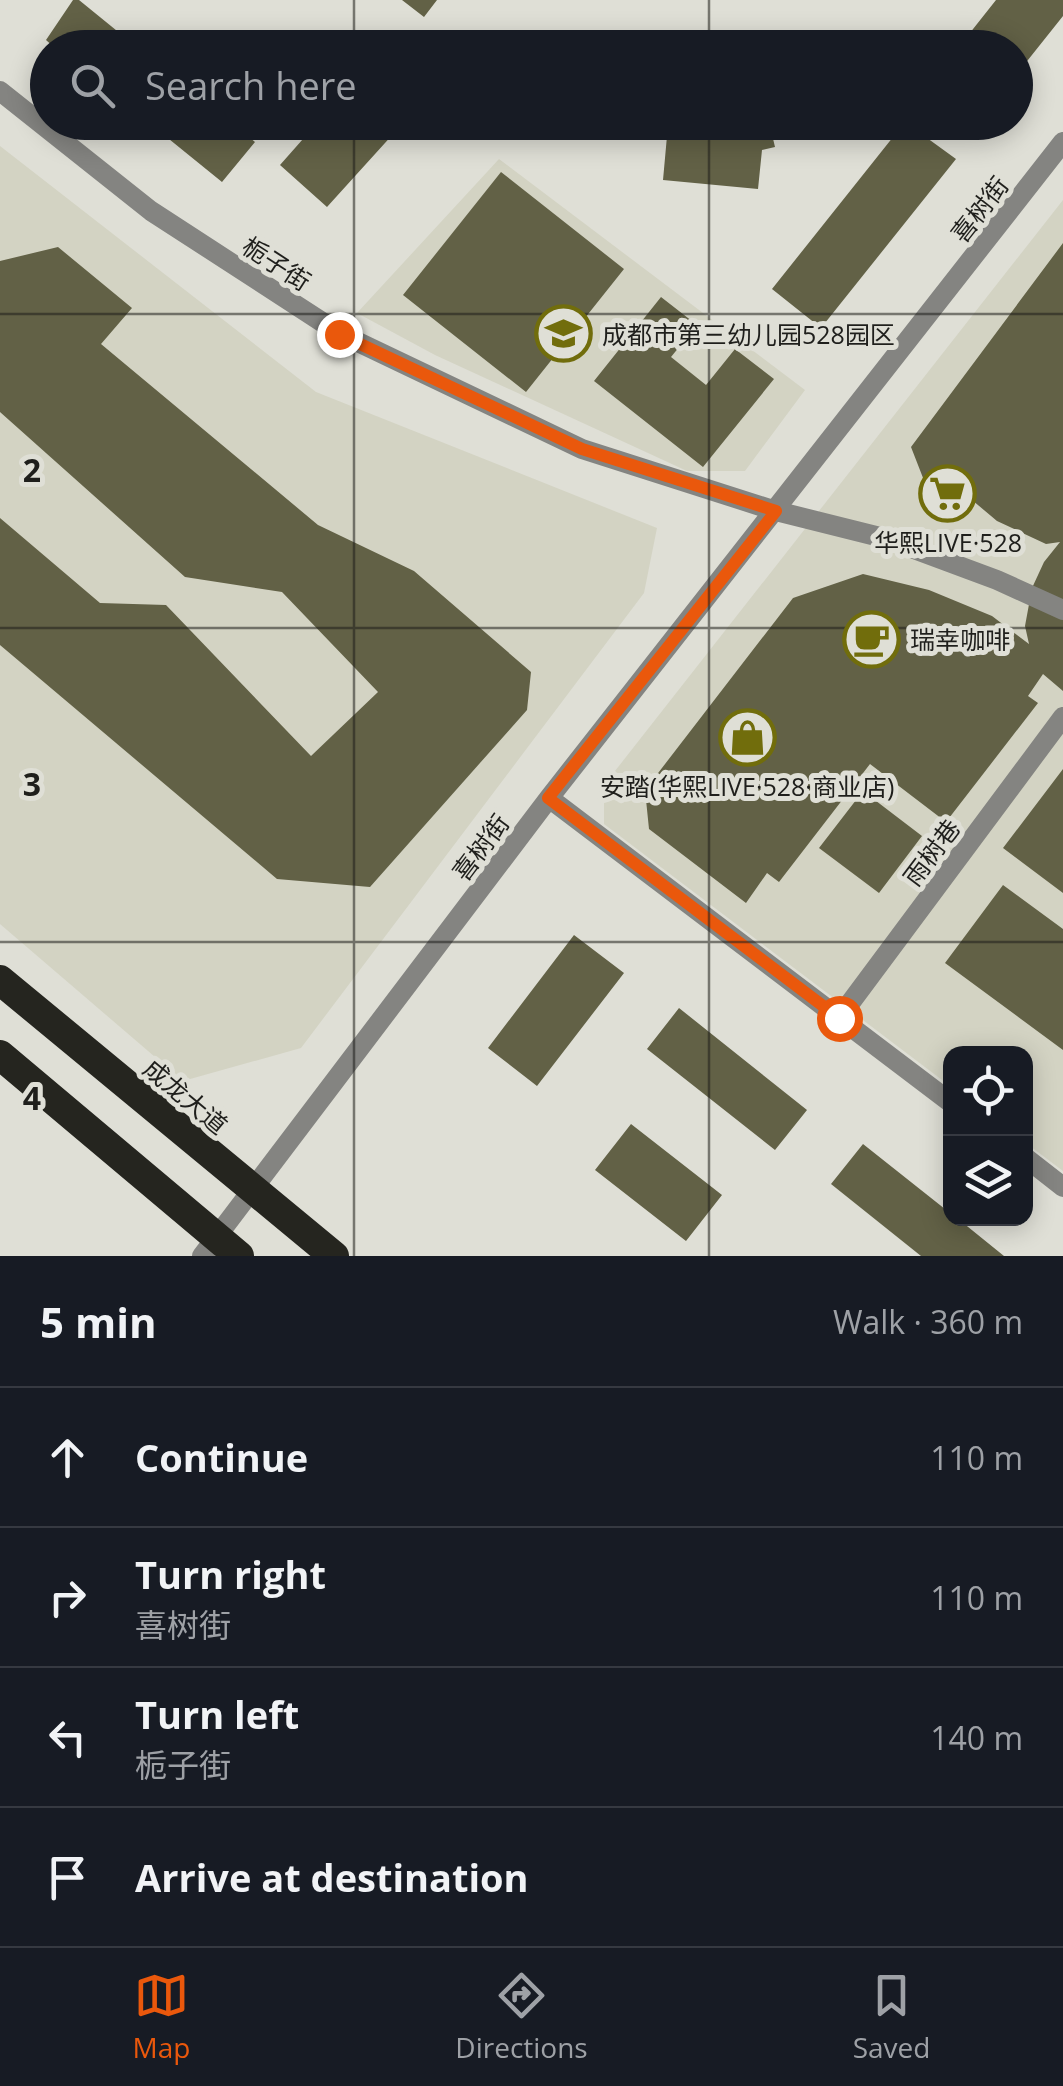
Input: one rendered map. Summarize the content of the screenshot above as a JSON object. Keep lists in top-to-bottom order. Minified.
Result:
{"streets":{"highway":["成龙大道"],"street":["喜树街","栀子街","雨树巷"]},"crossings":[["喜树街","栀子街"],["喜树街","成龙大道"]],"places":{"school or university":["成都市第三幼儿园528园区"],"supermarket":["华熙LIVE·528"],"cafe":["瑞幸咖啡"],"shop":["安踏(华熙LIVE·528·商业店)"]},"page":{"search":"Search here","heading":["5 min","Walk · 360 m"],"list":[["Continue","110 m"],["Turn right","喜树街","110 m"],["Turn left","栀子街","140 m"],"Arrive at destination"],"nav":["Map","Directions","Saved"]},"grid":{"rows":["2","3","4"]}}
